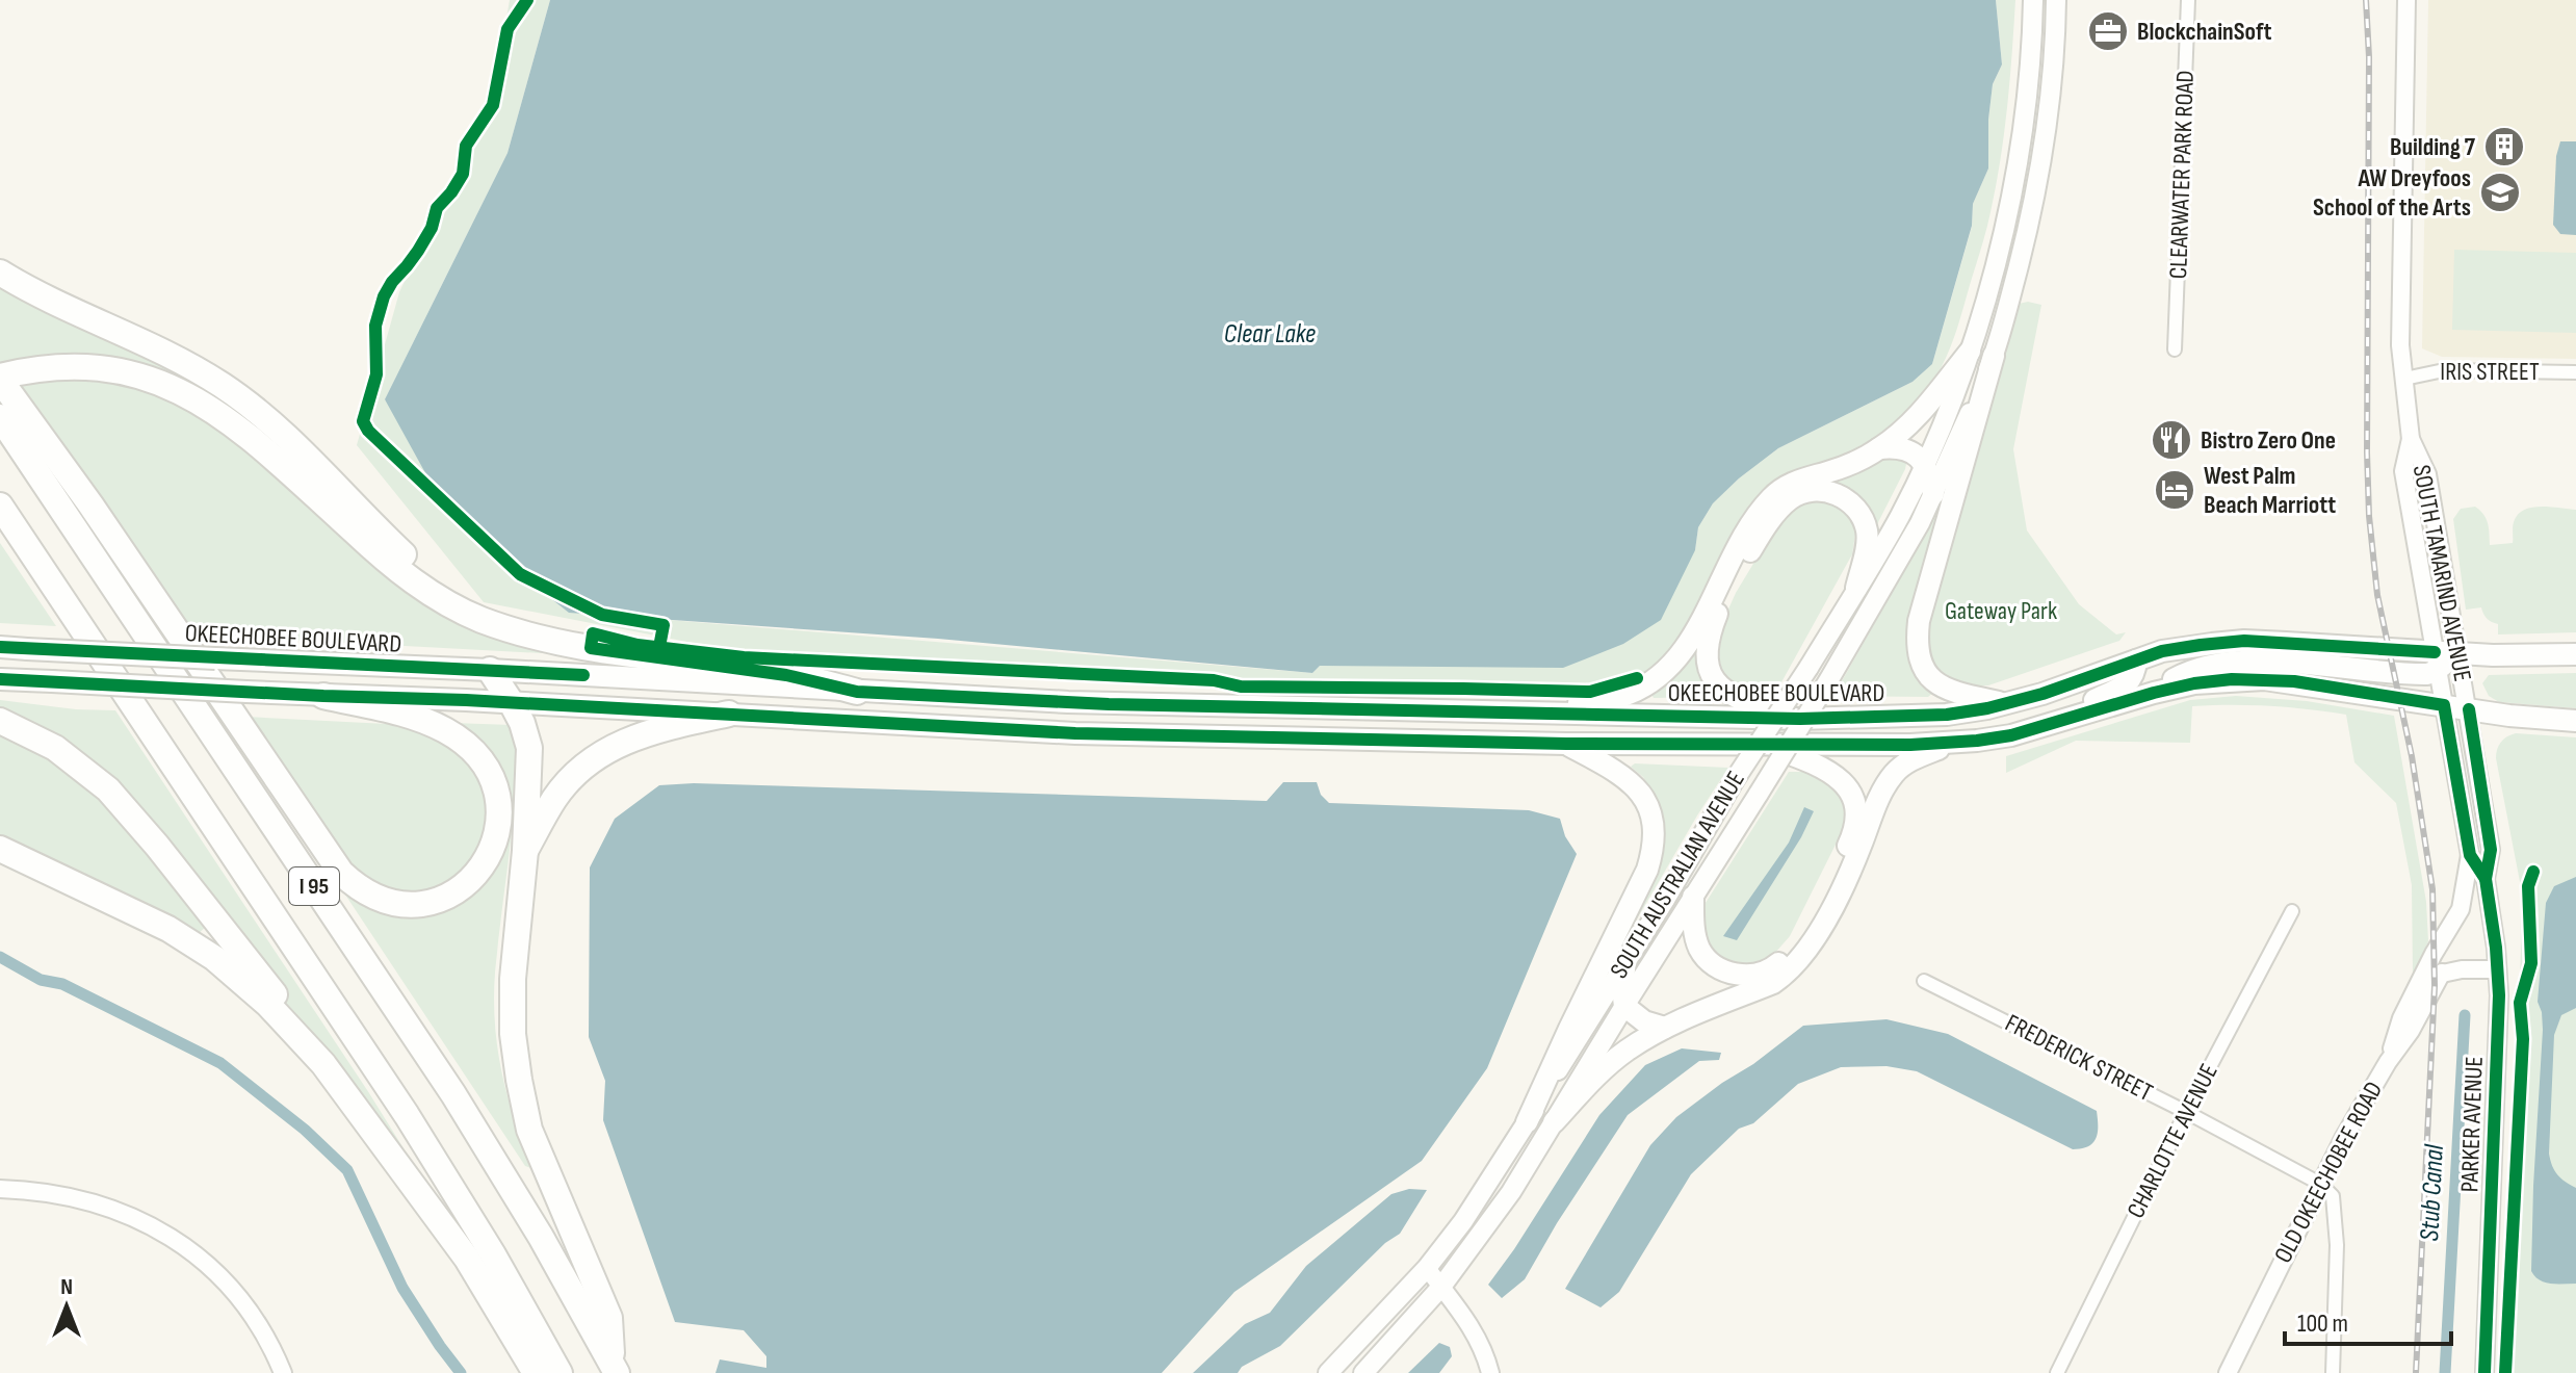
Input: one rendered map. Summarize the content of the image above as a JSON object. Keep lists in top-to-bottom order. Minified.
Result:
{"streets":{"highway":["I 95"],"main road":["OKEECHOBEE BOULEVARD","SOUTH AUSTRALIAN AVENUE"],"street":["CLEARWATER PARK ROAD","IRIS STREET","SOUTH TAMARIND AVENUE","FREDERICK STREET","PARKER AVENUE","CHARLOTTE AVENUE","OLD OKEECHOBEE ROAD"]},"crossings":[["IRIS STREET","SOUTH TAMARIND AVENUE"],["SOUTH TAMARIND AVENUE","OKEECHOBEE BOULEVARD"],["SOUTH TAMARIND AVENUE","PARKER AVENUE"],["OKEECHOBEE BOULEVARD","PARKER AVENUE"],["FREDERICK STREET","CHARLOTTE AVENUE"],["FREDERICK STREET","OLD OKEECHOBEE ROAD"],["PARKER AVENUE","OLD OKEECHOBEE ROAD"]],"water":["Clear Lake","Stub Canal"],"parks":["Gateway Park"],"places":{"office":["BlockchainSoft"],"building":["Building 7"],"school or university":["AW Dreyfoos School of the Arts"],"restaurant":["Bistro Zero One"],"hotel":["West Palm Beach Marriott"]},"scale_bar":"100 m","north":"top"}
